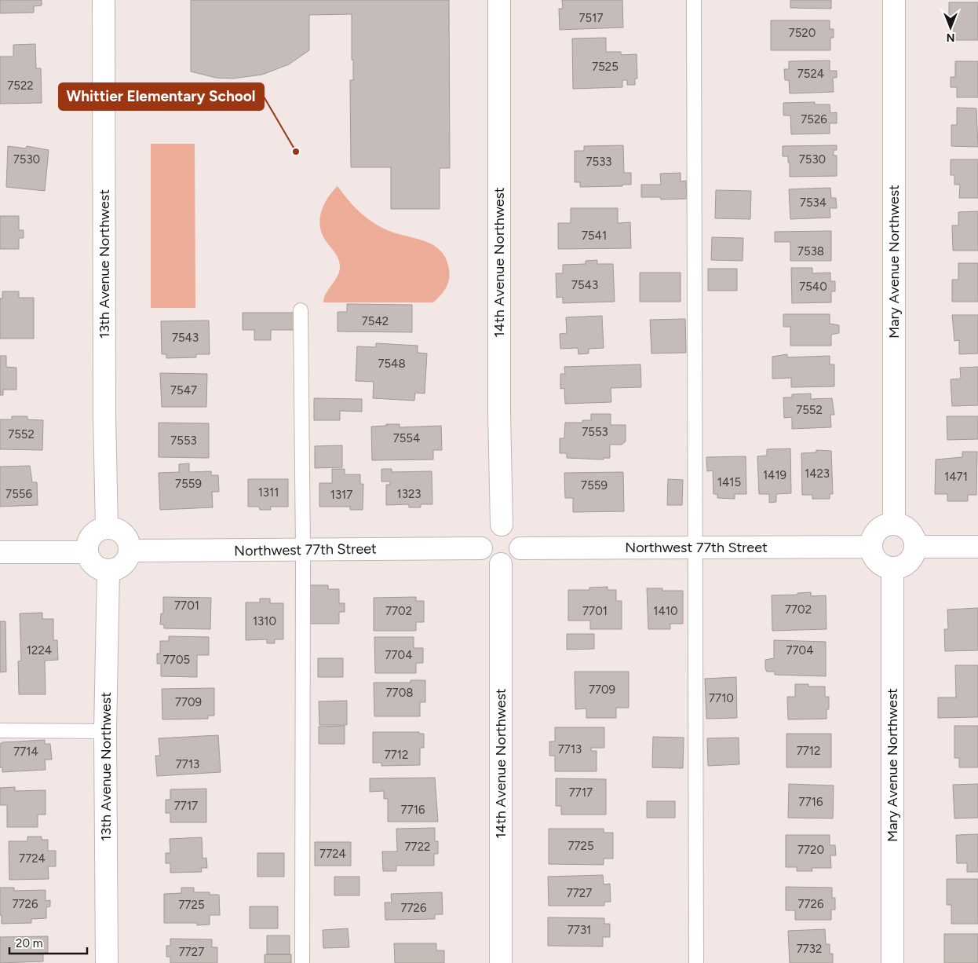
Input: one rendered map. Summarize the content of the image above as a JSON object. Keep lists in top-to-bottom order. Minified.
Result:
{"streets":{"street":["Mary Avenue Northwest","14th Avenue Northwest","13th Avenue Northwest","Northwest 77th Street"]},"crossings":[["Mary Avenue Northwest","Northwest 77th Street"],["14th Avenue Northwest","Northwest 77th Street"],["13th Avenue Northwest","Northwest 77th Street"]],"places":["Whittier Elementary School"],"house_numbers":["7517","7520","7525","7524","7522","7526","7530","7530","7533","7534","7541","7538","7543","7540","7542","7543","7548","7547","7552","7553","7552","7554","7553","1423","1419","1471","1415","7559","7559","1311","7556","1323","1317","7701","7702","7702","7701","1410","1310","1224","7704","7704","7705","7709","7708","7710","7709","7713","7712","7714","7712","7713","7717","7716","7717","7716","7725","7722","7720","7724","7724","7727","7726","7726","7725","7726","7731","7732","7727"],"scale_bar":"20 m","north":"bottom"}
